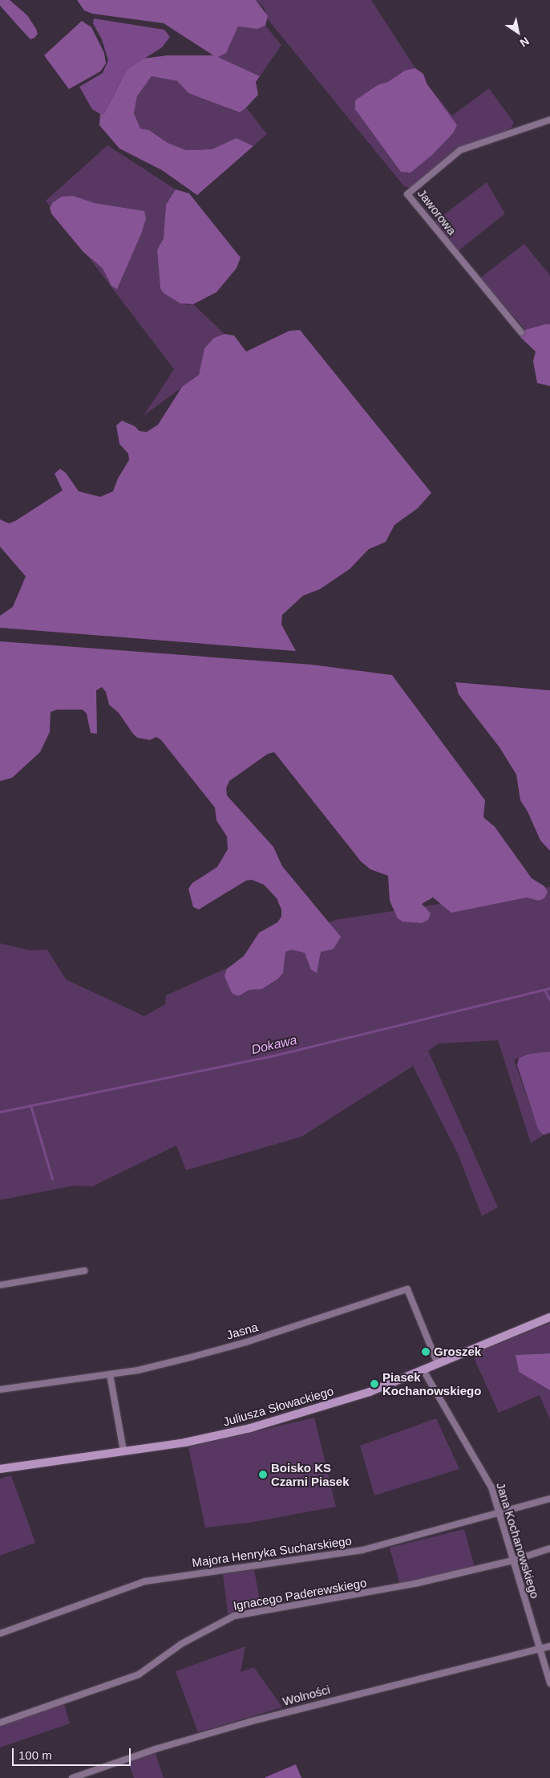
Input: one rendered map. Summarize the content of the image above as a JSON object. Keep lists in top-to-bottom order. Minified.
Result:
{"streets":{"street":["Jaworowa","Jasna","Juliusza Słowackiego","Jana Kochanowskiego","Majora Henryka Sucharskiego","Ignacego Paderewskiego","Wolności"]},"crossings":[["Jasna","Juliusza Słowackiego"],["Juliusza Słowackiego","Jana Kochanowskiego"],["Jana Kochanowskiego","Majora Henryka Sucharskiego"],["Jana Kochanowskiego","Ignacego Paderewskiego"],["Jana Kochanowskiego","Wolności"]],"water":["Dokawa"],"places":["Groszek","Piasek Kochanowskiego","Boisko KS Czarni Piasek"],"scale_bar":"100 m","north":"bottom right"}
